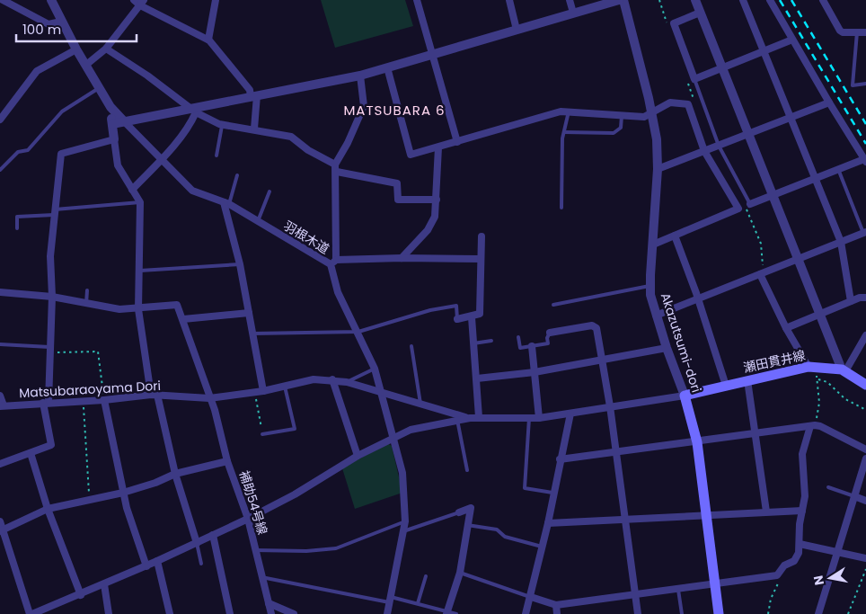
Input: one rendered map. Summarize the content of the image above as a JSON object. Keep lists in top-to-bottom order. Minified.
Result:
{"streets":{"main road":["Akazutsumi-dori","瀬田貫井線"],"street":["羽根木道","Matsubaraoyama Dori","補助54号線"]},"crossings":[["羽根木道","Matsubaraoyama Dori"],["Akazutsumi-dori","瀬田貫井線"],["Matsubaraoyama Dori","補助54号線"]],"districts":["MATSUBARA 6"],"scale_bar":"100 m","north":"left"}
